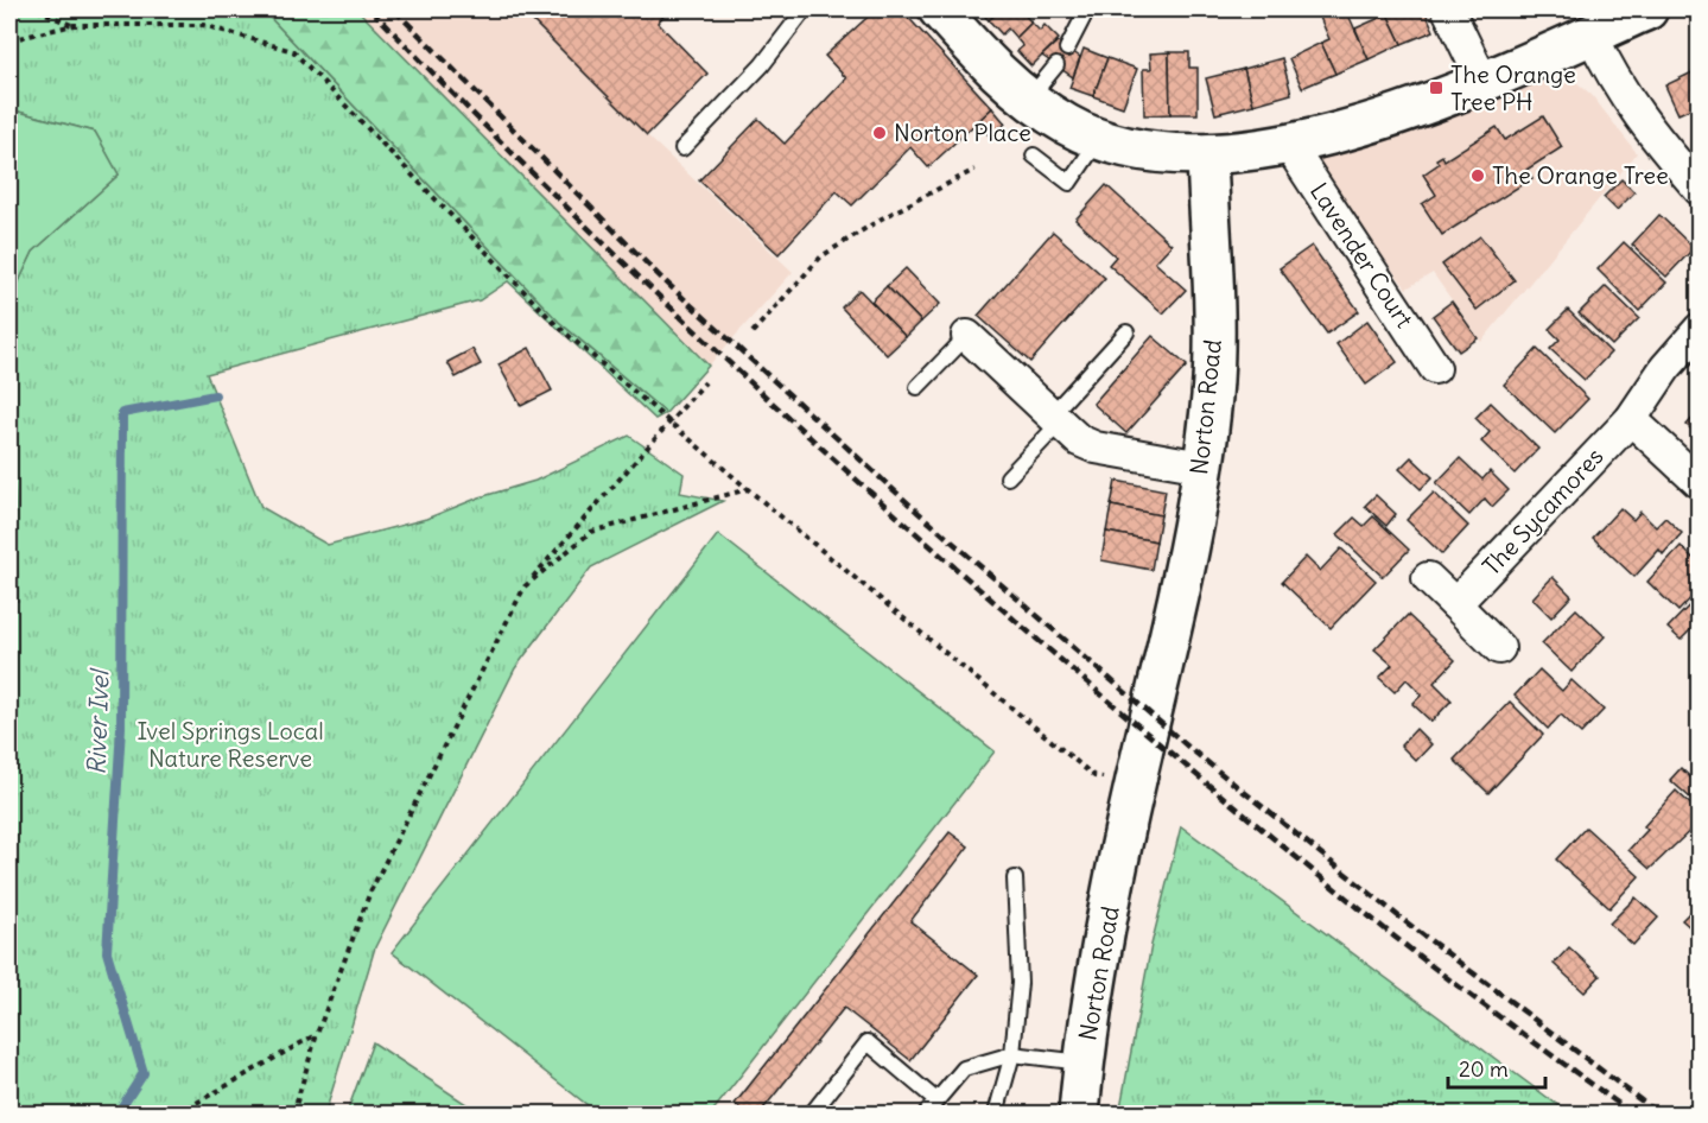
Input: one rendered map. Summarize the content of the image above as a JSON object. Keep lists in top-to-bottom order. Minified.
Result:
{"streets":{"street":["Lavender Court","Norton Road","The Sycamores"]},"water":["River Ivel"],"parks":["Ivel Springs Local Nature Reserve"],"places":{"transit":["The Orange Tree PH"],"other":["Norton Place","The Orange Tree"]},"scale_bar":"20 m"}
